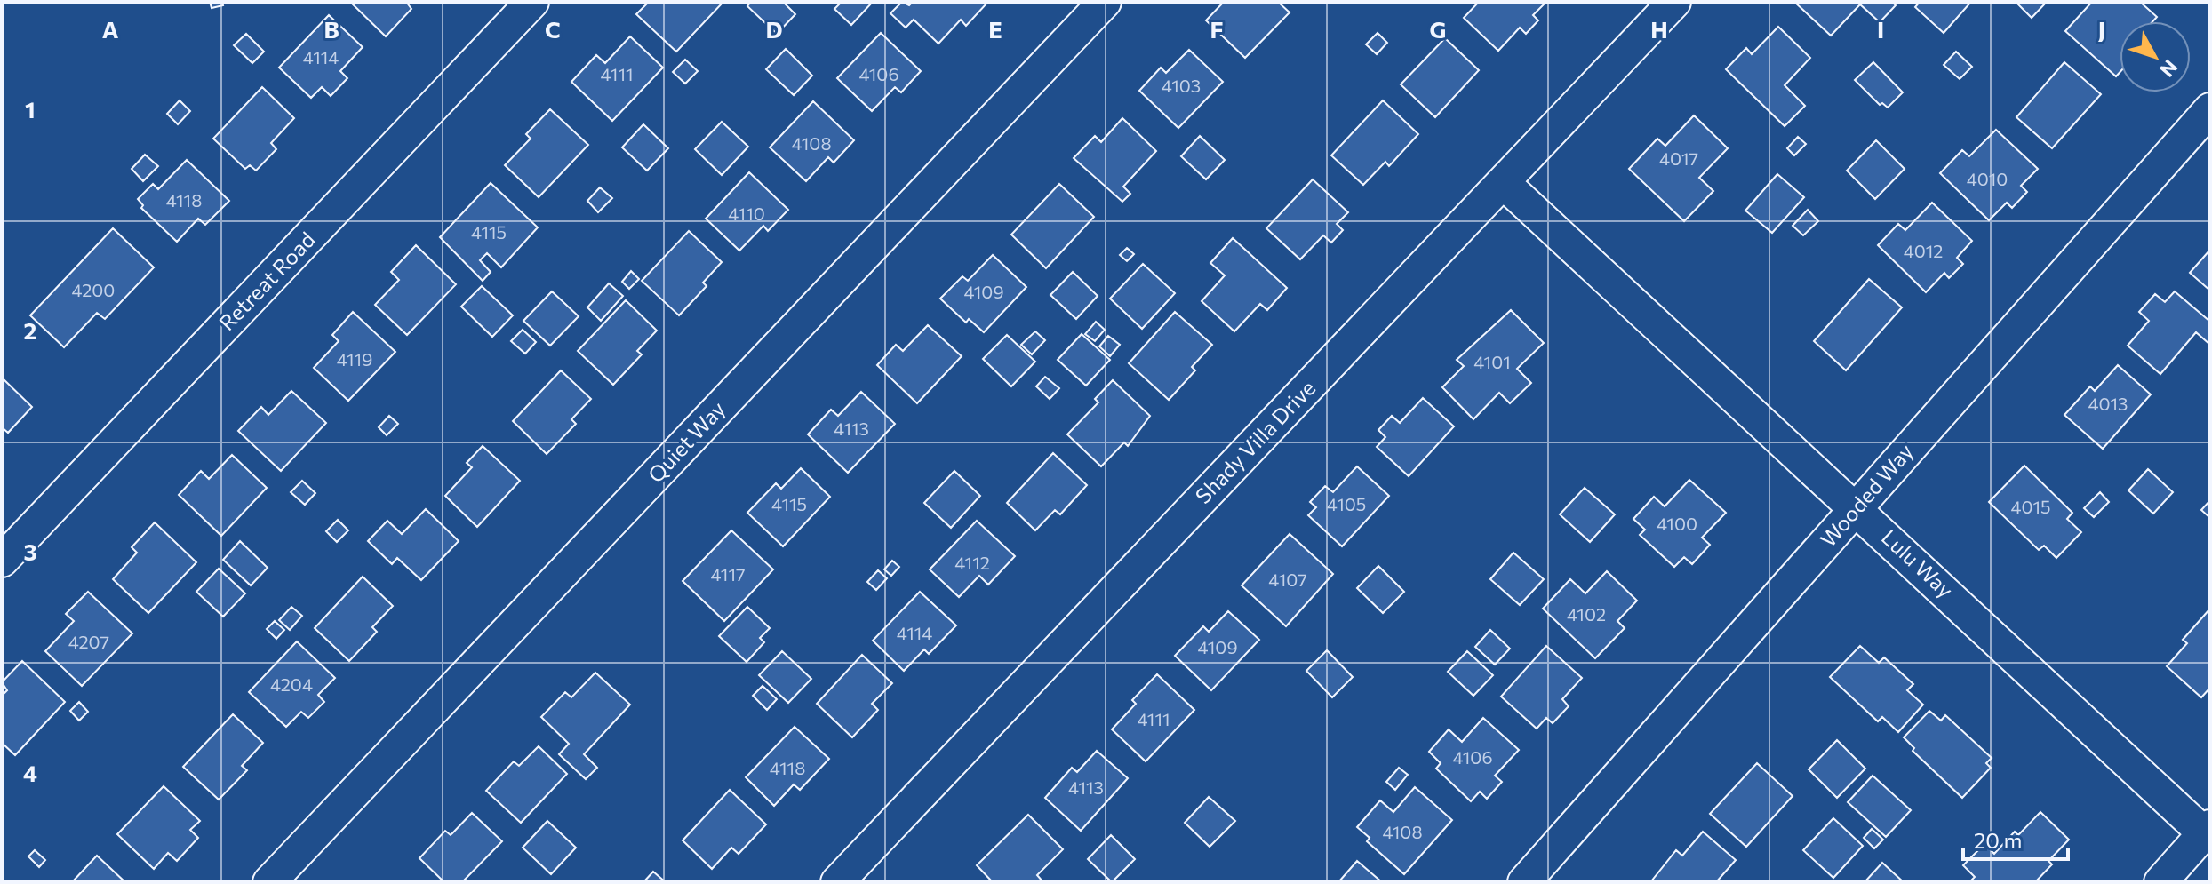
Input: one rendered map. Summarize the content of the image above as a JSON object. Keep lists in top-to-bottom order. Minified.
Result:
{"streets":{"street":["Retreat Road","Quiet Way","Shady Villa Drive","Wooded Way","Lulu Way"]},"crossings":[["Shady Villa Drive","Lulu Way"],["Wooded Way","Lulu Way"]],"house_numbers":["4114","4111","4106","4103","4108","4017","4010","4118","4110","4115","4012","4200","4109","4119","4101","4013","4113","4115","4105","4015","4100","4112","4117","4107","4102","4114","4207","4109","4204","4111","4106","4118","4113","4108"],"scale_bar":"20 m","north":"bottom right","grid":{"columns":["A","B","C","D","E","F","G","H","I","J"],"rows":["1","2","3","4"]}}
